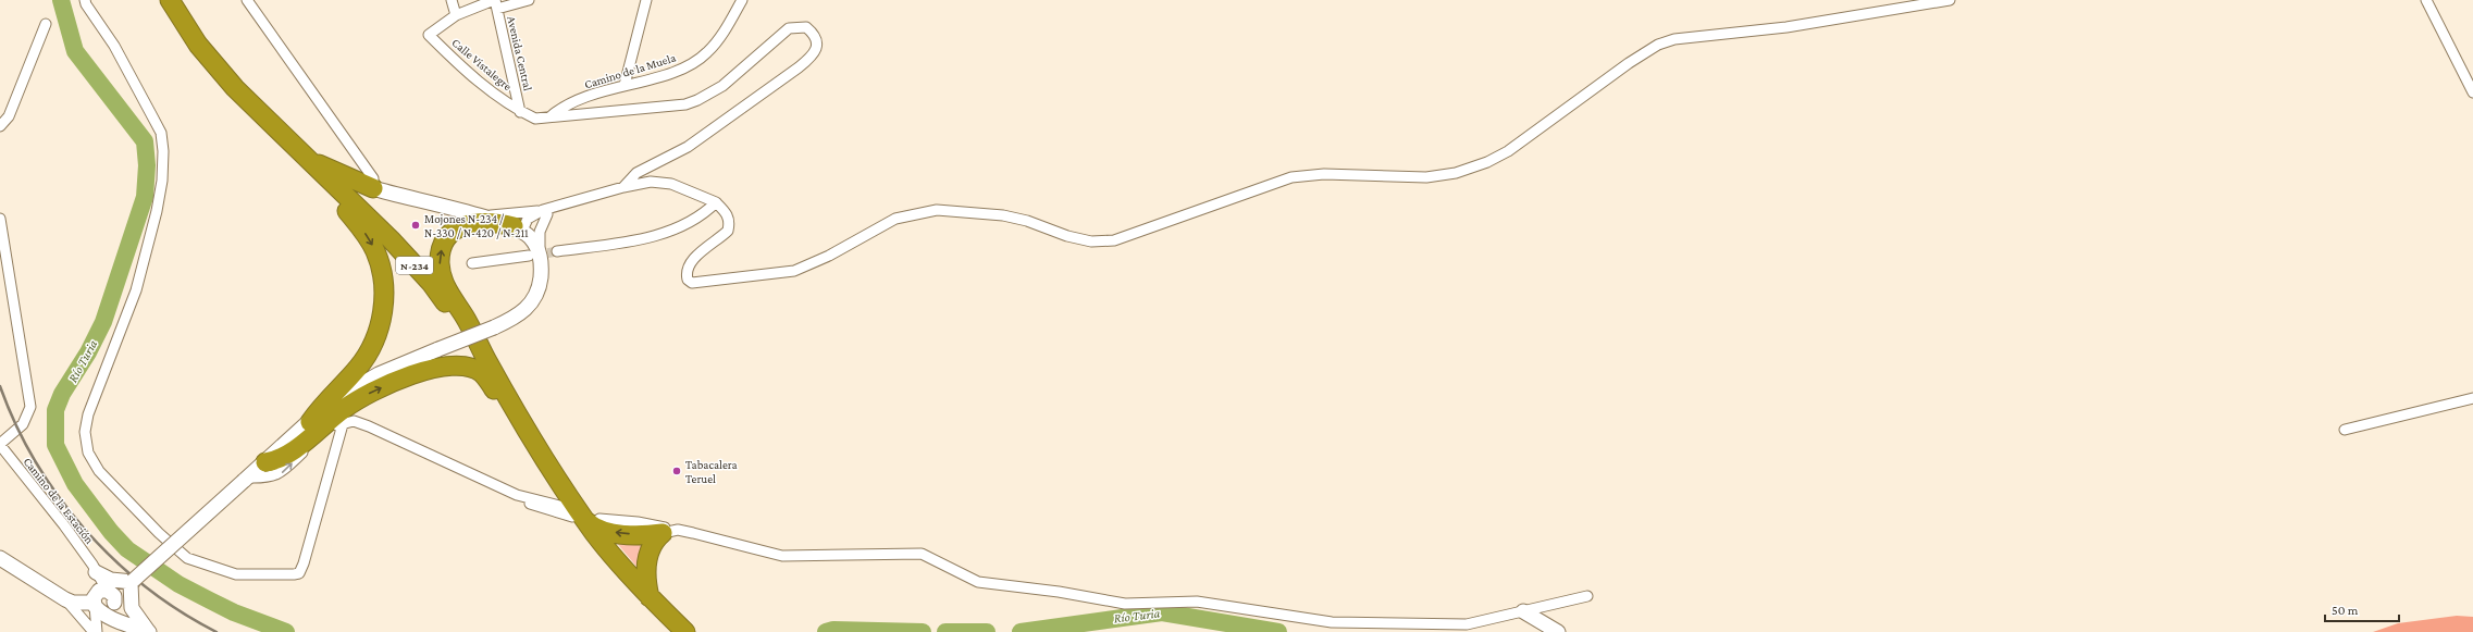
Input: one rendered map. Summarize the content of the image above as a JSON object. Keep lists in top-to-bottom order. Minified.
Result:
{"streets":{"highway":["N-234"],"street":["Avenida Central","Calle Vistalegre","Camino de la Muela","Camino de la Estación"]},"crossings":[["Avenida Central","Calle Vistalegre"],["Calle Vistalegre","Camino de la Muela"]],"water":["Río Turia"],"places":["Mojones N-234 / N-330 / N-420 / N-211","Tabacalera Teruel"],"scale_bar":"50 m"}
